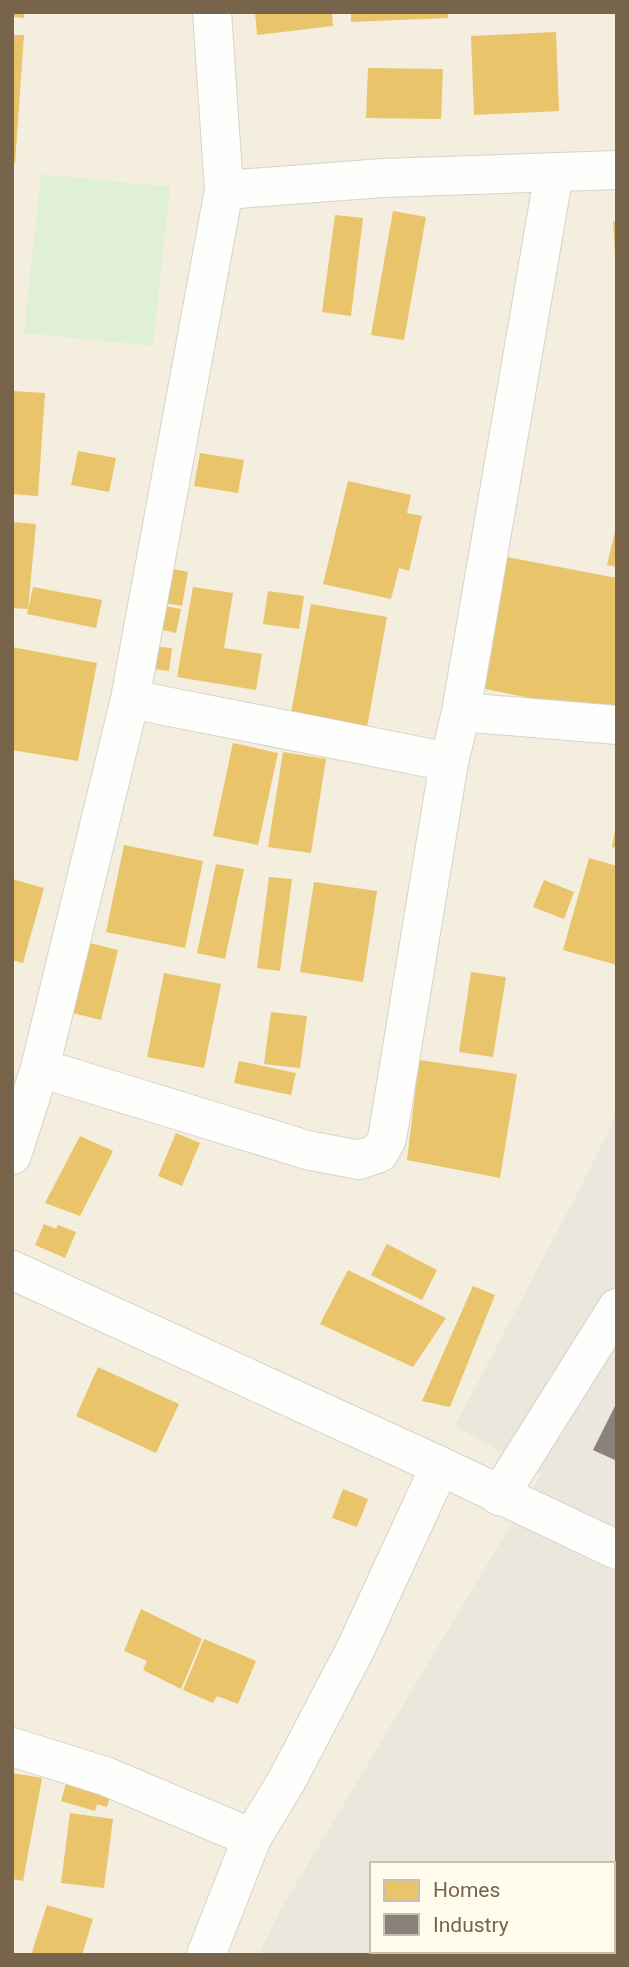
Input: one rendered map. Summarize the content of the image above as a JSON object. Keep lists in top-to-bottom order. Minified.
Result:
{"legend":["Homes","Industry"]}
